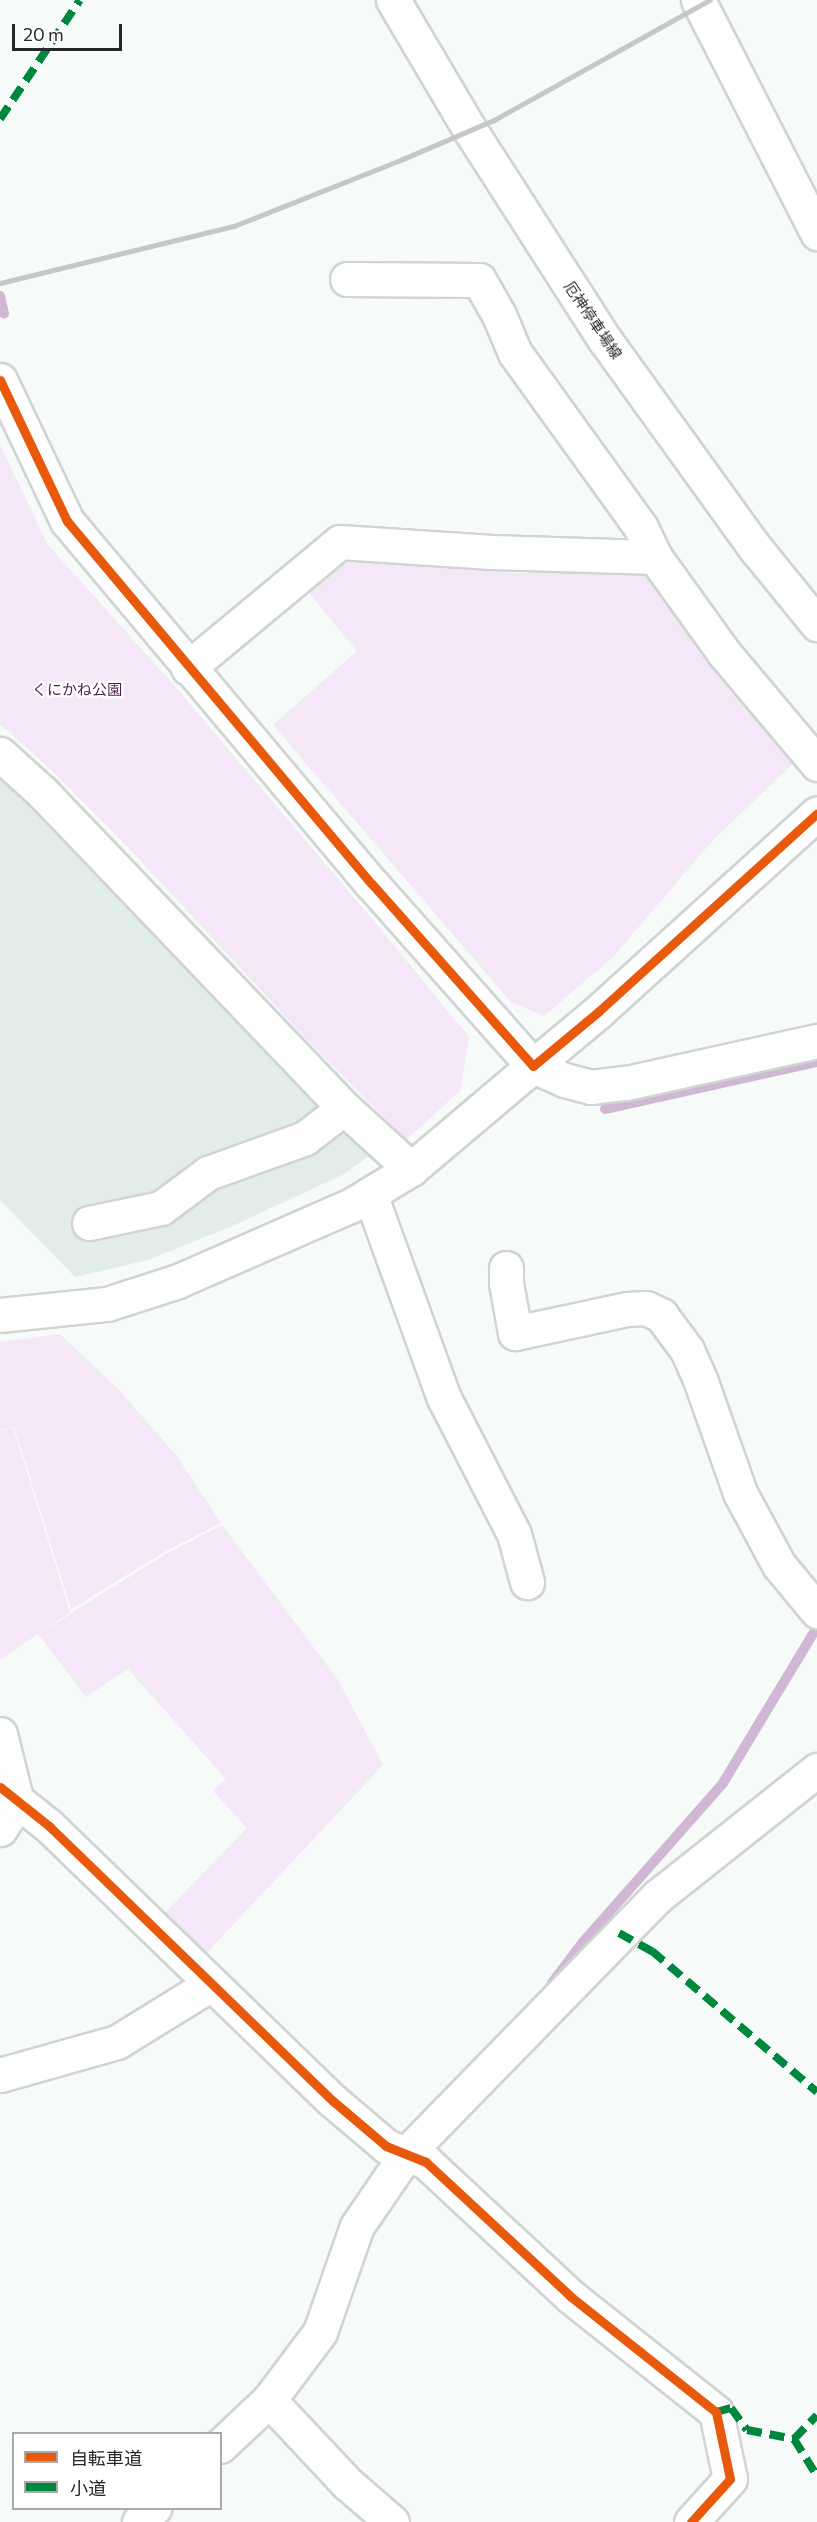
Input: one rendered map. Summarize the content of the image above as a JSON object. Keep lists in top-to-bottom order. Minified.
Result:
{"streets":{"street":["厄神停車場線"]},"parks":["くにかね公園"],"legend":["自転車道","小道"],"scale_bar":"20 m"}
